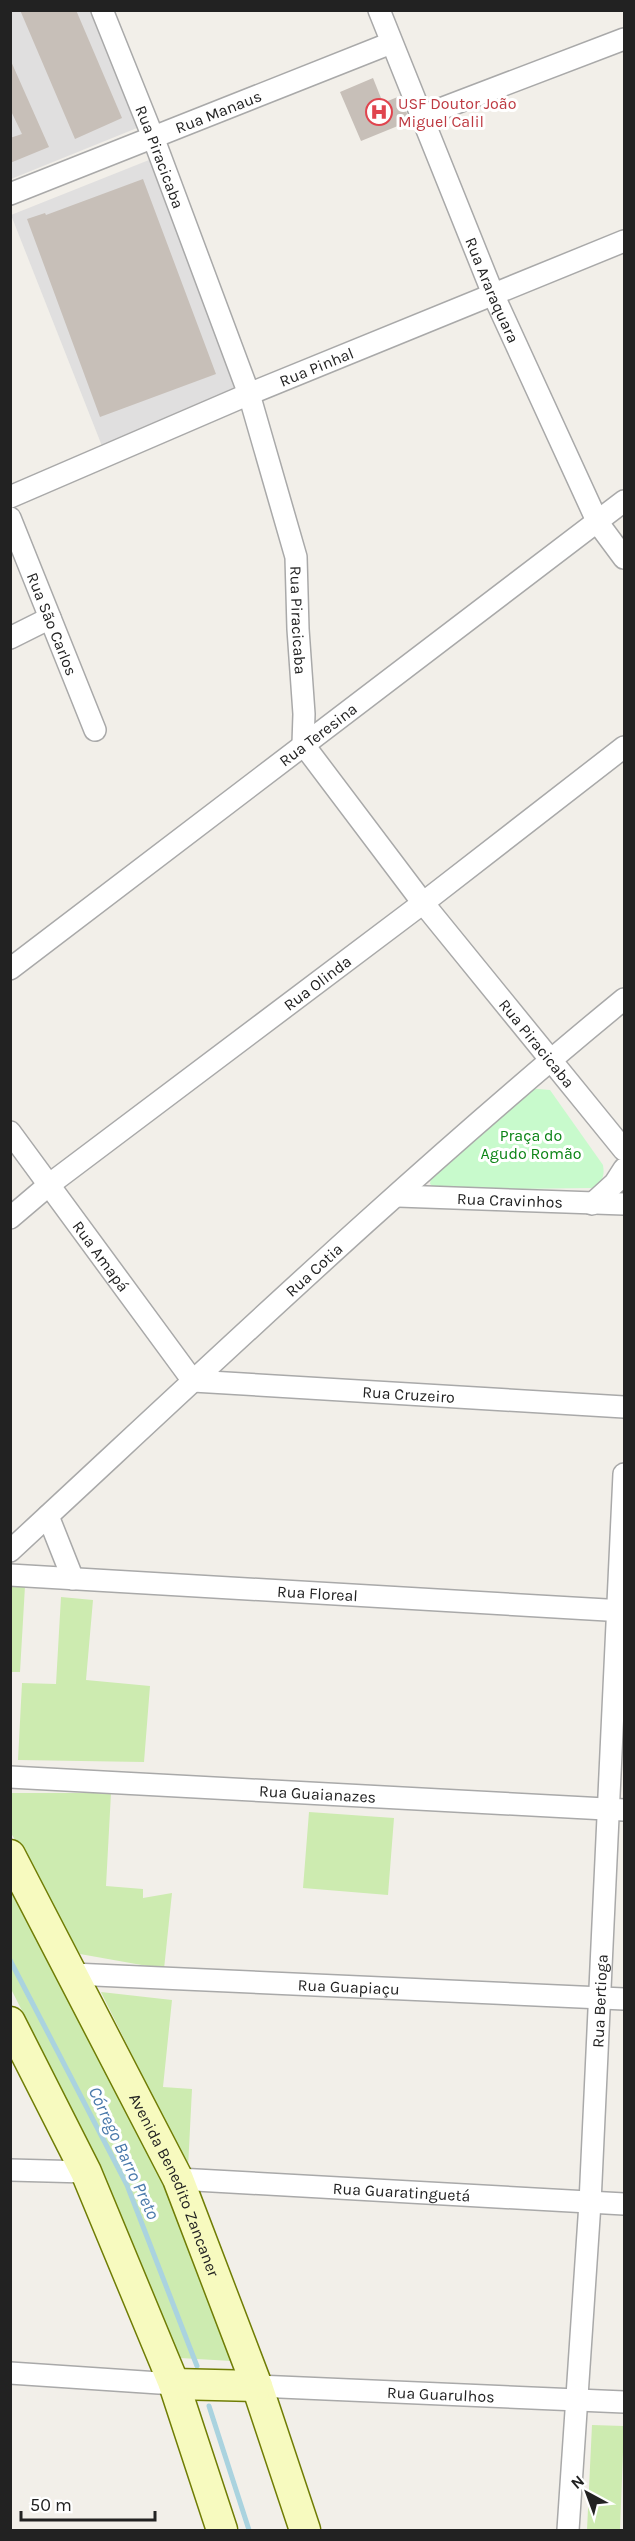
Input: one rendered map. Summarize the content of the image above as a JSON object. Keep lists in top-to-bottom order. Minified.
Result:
{"streets":{"main road":["Avenida Benedito Zancaner"],"street":["Rua Manaus","Rua Piracicaba","Rua Araraquara","Rua Pinhal","Rua São Carlos","Rua Teresina","Rua Olinda","Rua Cravinhos","Rua Amapá","Rua Cotia","Rua Cruzeiro","Rua Floreal","Rua Guaianazes","Rua Guapiaçu","Rua Bertioga","Rua Guaratinguetá","Rua Guarulhos"]},"crossings":[["Rua Manaus","Rua Piracicaba"],["Rua Manaus","Rua Araraquara"],["Rua Piracicaba","Rua Pinhal"],["Rua Piracicaba","Rua Teresina"],["Rua Piracicaba","Rua Olinda"],["Rua Piracicaba","Rua Cotia"],["Rua Araraquara","Rua Pinhal"],["Rua Araraquara","Rua Teresina"],["Rua Olinda","Rua Amapá"],["Rua Cravinhos","Rua Cotia"],["Rua Amapá","Rua Cotia"],["Rua Amapá","Rua Cruzeiro"],["Rua Cotia","Rua Cruzeiro"],["Rua Floreal","Rua Bertioga"],["Rua Guaianazes","Rua Bertioga"],["Rua Guapiaçu","Rua Bertioga"],["Rua Guapiaçu","Avenida Benedito Zancaner"],["Rua Bertioga","Rua Guaratinguetá"],["Rua Bertioga","Rua Guarulhos"],["Avenida Benedito Zancaner","Rua Guaratinguetá"],["Avenida Benedito Zancaner","Rua Guarulhos"]],"water":["Córrego Barro Preto"],"parks":["Praça do Agudo Romão"],"places":{"hospital":["USF Doutor João Miguel Calil"]},"scale_bar":"50 m","north":"top left"}
